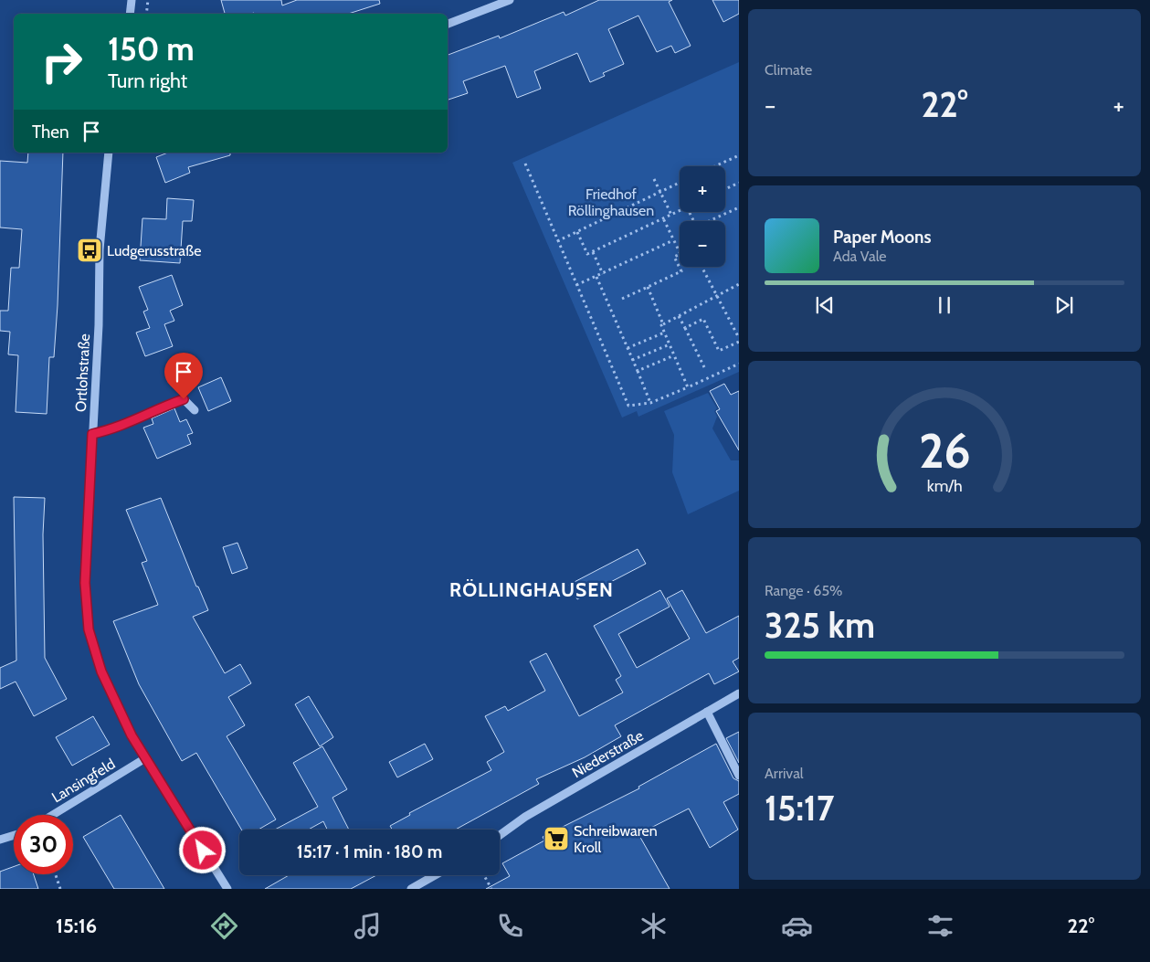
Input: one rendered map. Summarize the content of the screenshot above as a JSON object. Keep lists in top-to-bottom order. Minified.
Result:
{"streets":{"street":["Ortlohstraße","Niederstraße","Lansingfeld"]},"crossings":[["Ortlohstraße","Lansingfeld"]],"districts":["RÖLLINGHAUSEN"],"parks":["Friedhof Röllinghausen"],"places":{"bus stop":["Ludgerusstraße"],"supermarket":["Schreibwaren Kroll"]},"page":{"tile":["Climate",["Range · 65%","325 km"],["Arrival","15:17"]],"turn":["150 m","Turn right"],"heat":["−","22°","+"],"then":"Then","map_buttons":["+","−"],"song":["Paper Moons","Ada Vale"],"limit":"30","trip":"15:17 · 1 min · 180 m","tabs":["15:16","22°"],"gauge":["26","km/h"]}}
